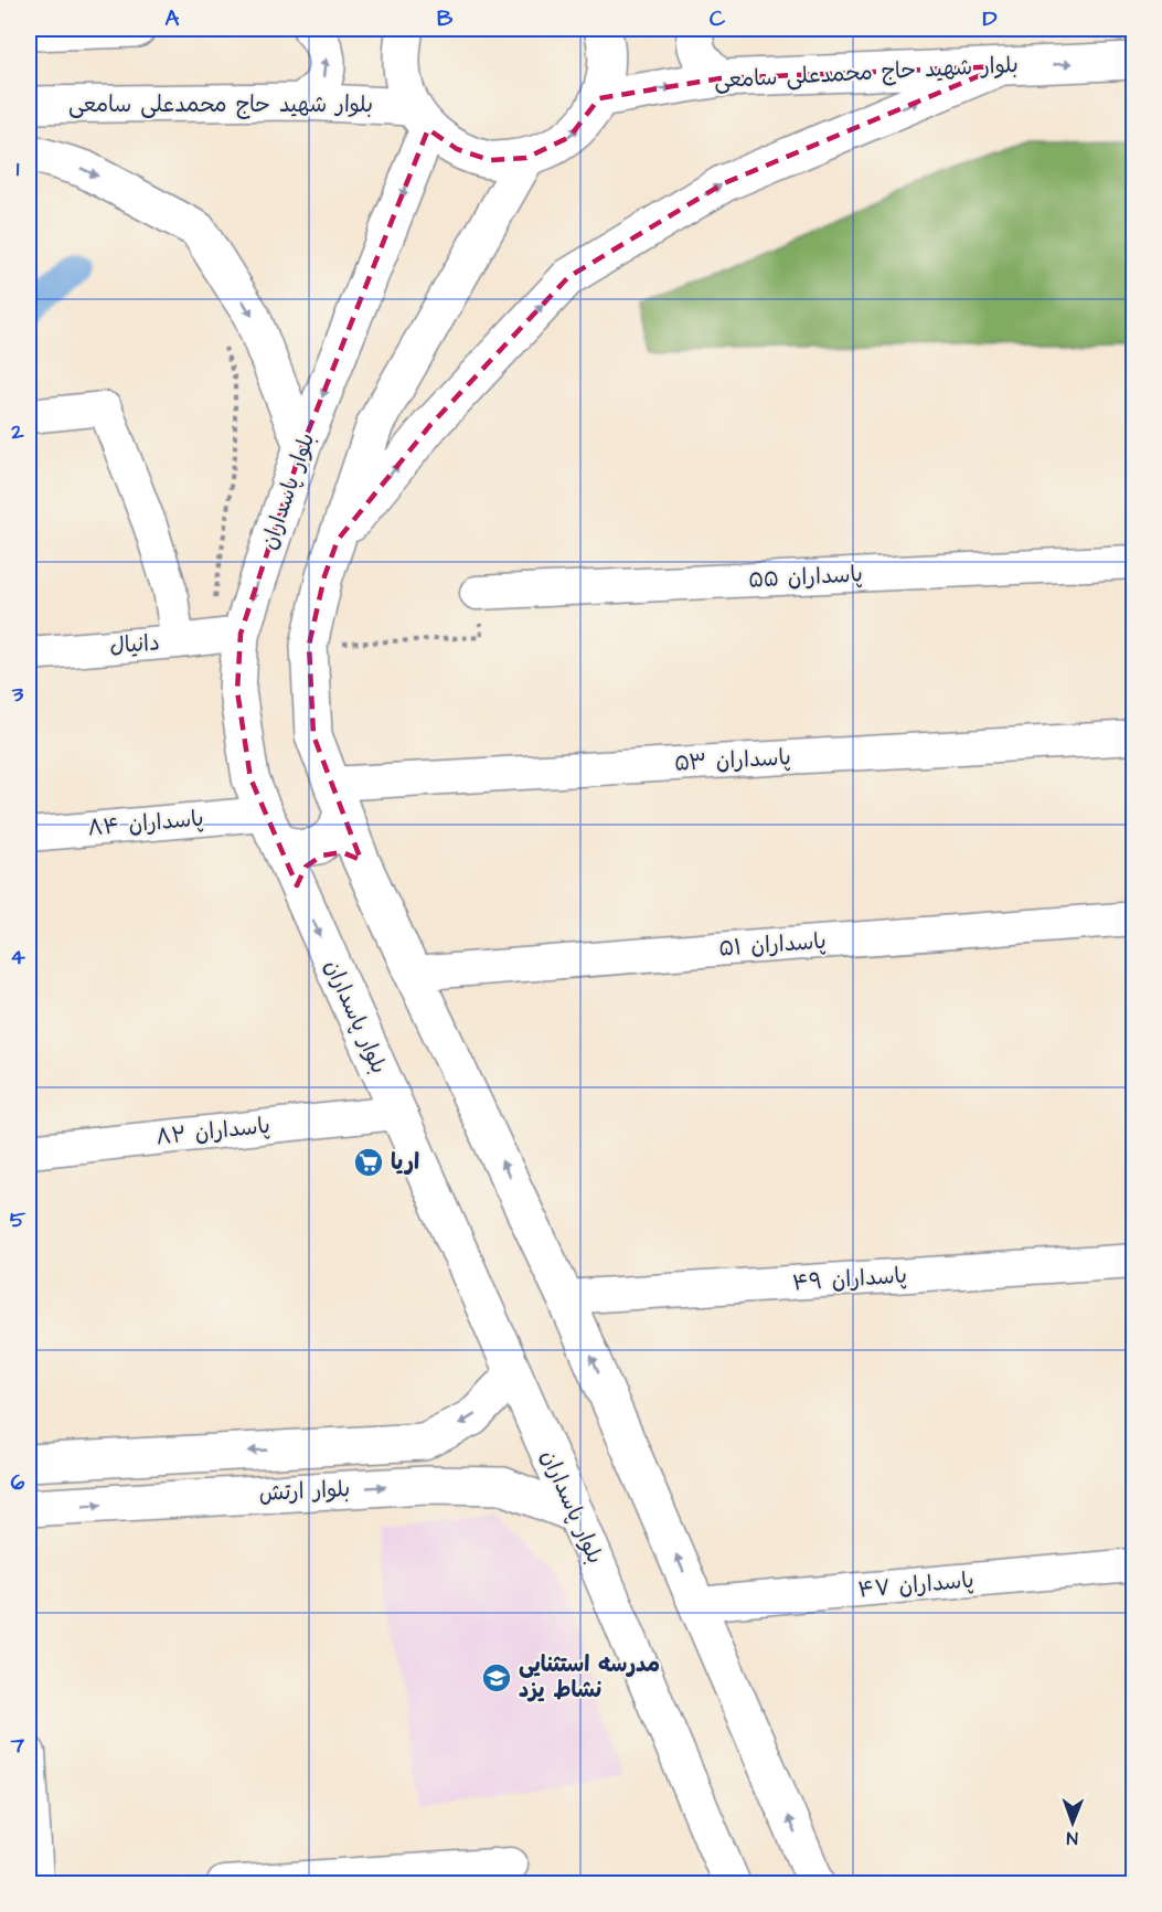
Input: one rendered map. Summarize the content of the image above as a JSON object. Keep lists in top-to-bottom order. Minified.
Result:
{"streets":{"main road":["بلوار شهید حاج محمدعلی سامعی","بلوار پاسداران","بلوار ارتش"],"street":["پاسداران ۵۵","دانیال","پاسداران ۵۳","پاسداران ۸۴","پاسداران ۵۱","پاسداران ۸۲","پاسداران ۴۹","پاسداران ۴۷"]},"crossings":[["بلوار شهید حاج محمدعلی سامعی","بلوار پاسداران"],["بلوار پاسداران","دانیال"],["بلوار پاسداران","پاسداران ۸۴"],["بلوار پاسداران","پاسداران ۸۲"],["بلوار پاسداران","بلوار ارتش"]],"places":{"supermarket":["اریا"],"school or university":["مدرسه استثنایی نشاط یزد"]},"north":"bottom","grid":{"columns":["A","B","C","D"],"rows":["1","2","3","4","5","6","7"]}}
